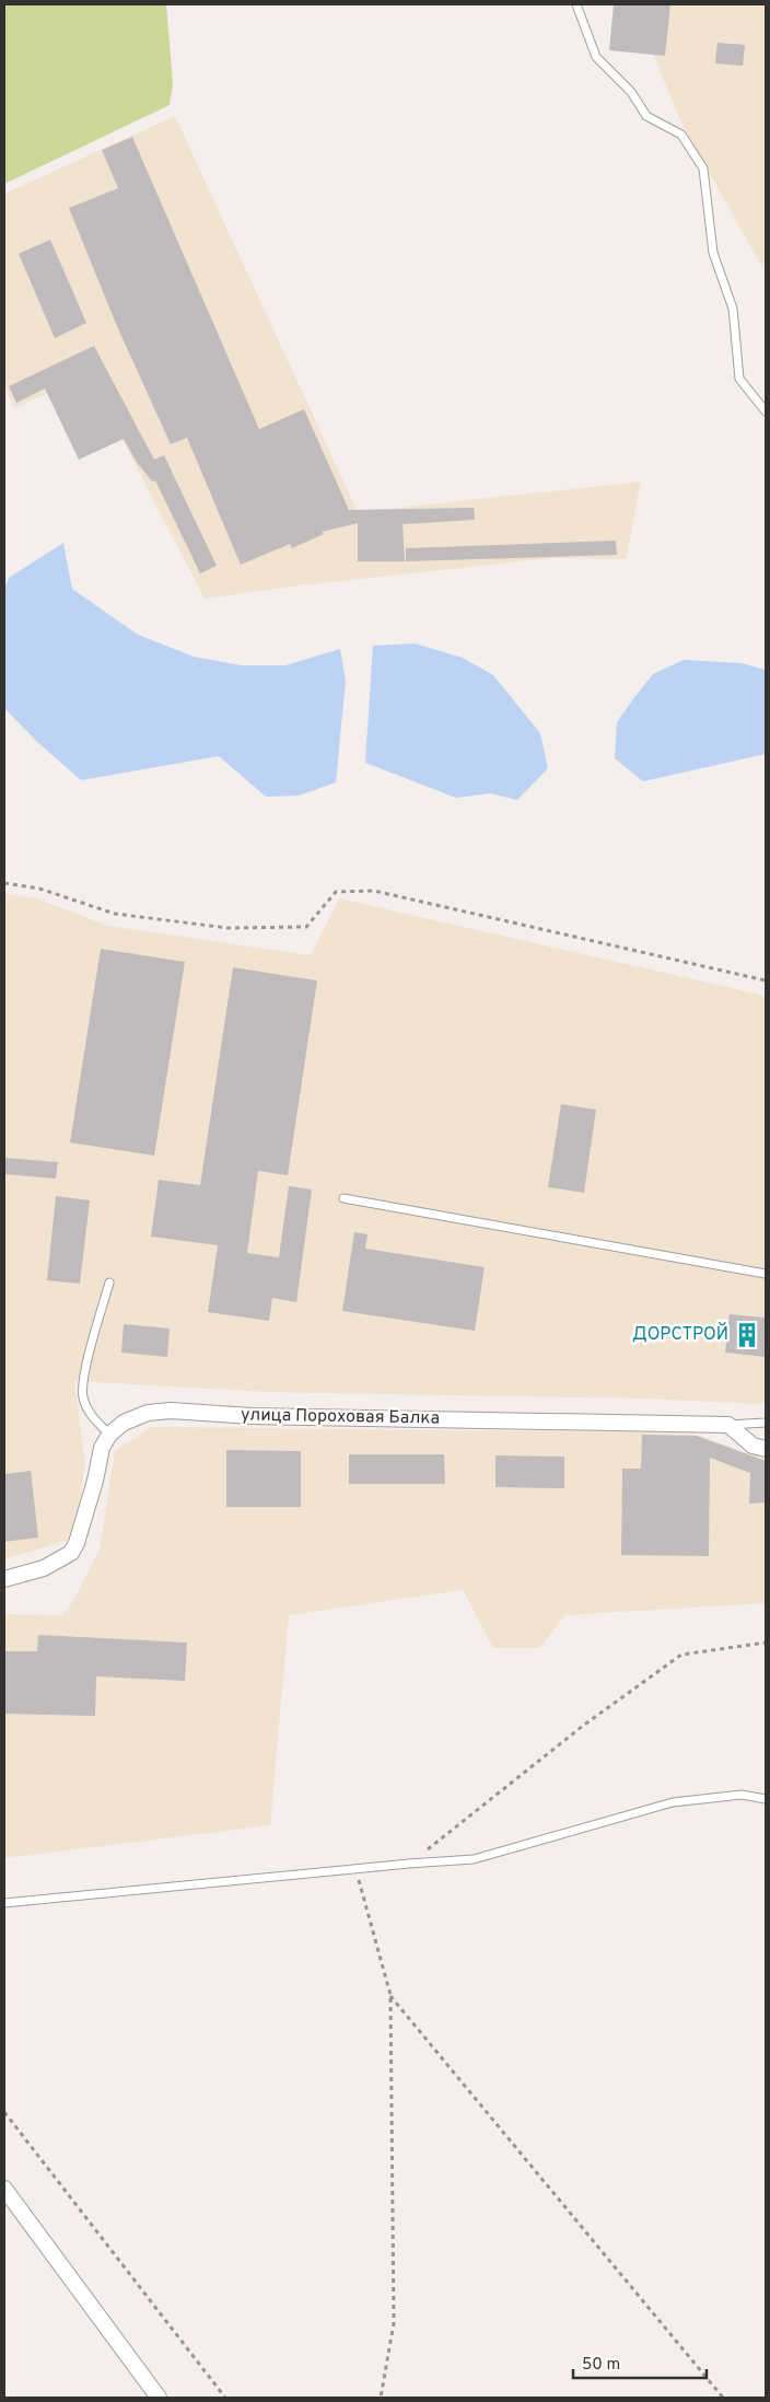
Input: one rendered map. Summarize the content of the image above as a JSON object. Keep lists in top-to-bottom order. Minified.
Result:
{"streets":{"street":["улица Пороховая Балка"]},"places":{"building":["ДОРСТРОЙ"]},"scale_bar":"50 m"}
